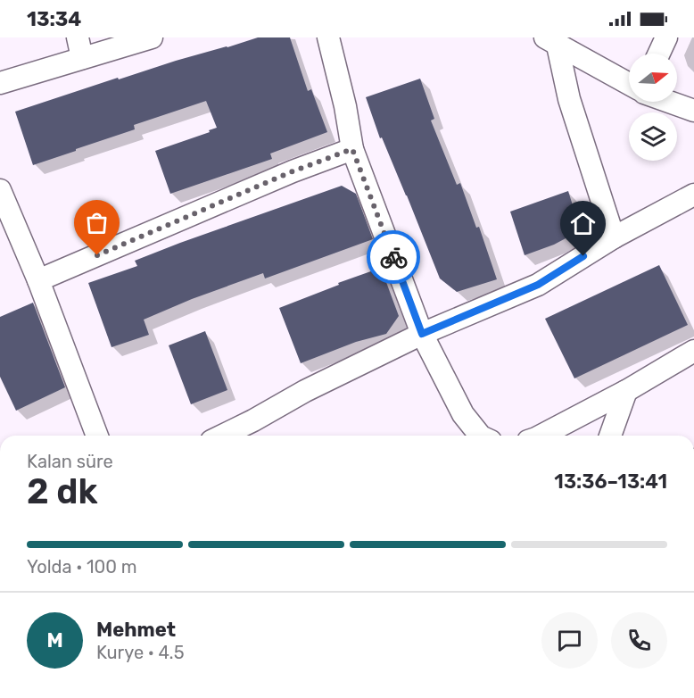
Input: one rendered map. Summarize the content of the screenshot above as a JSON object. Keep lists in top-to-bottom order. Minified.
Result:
{"north":"right","page":{"status":"13:34","heading":["2 dk","Kalan süre","13:36–13:41"],"panel":["Mehmet","Kurye · 4.5"],"bar":"Yolda · 100 m","round":"M"}}
